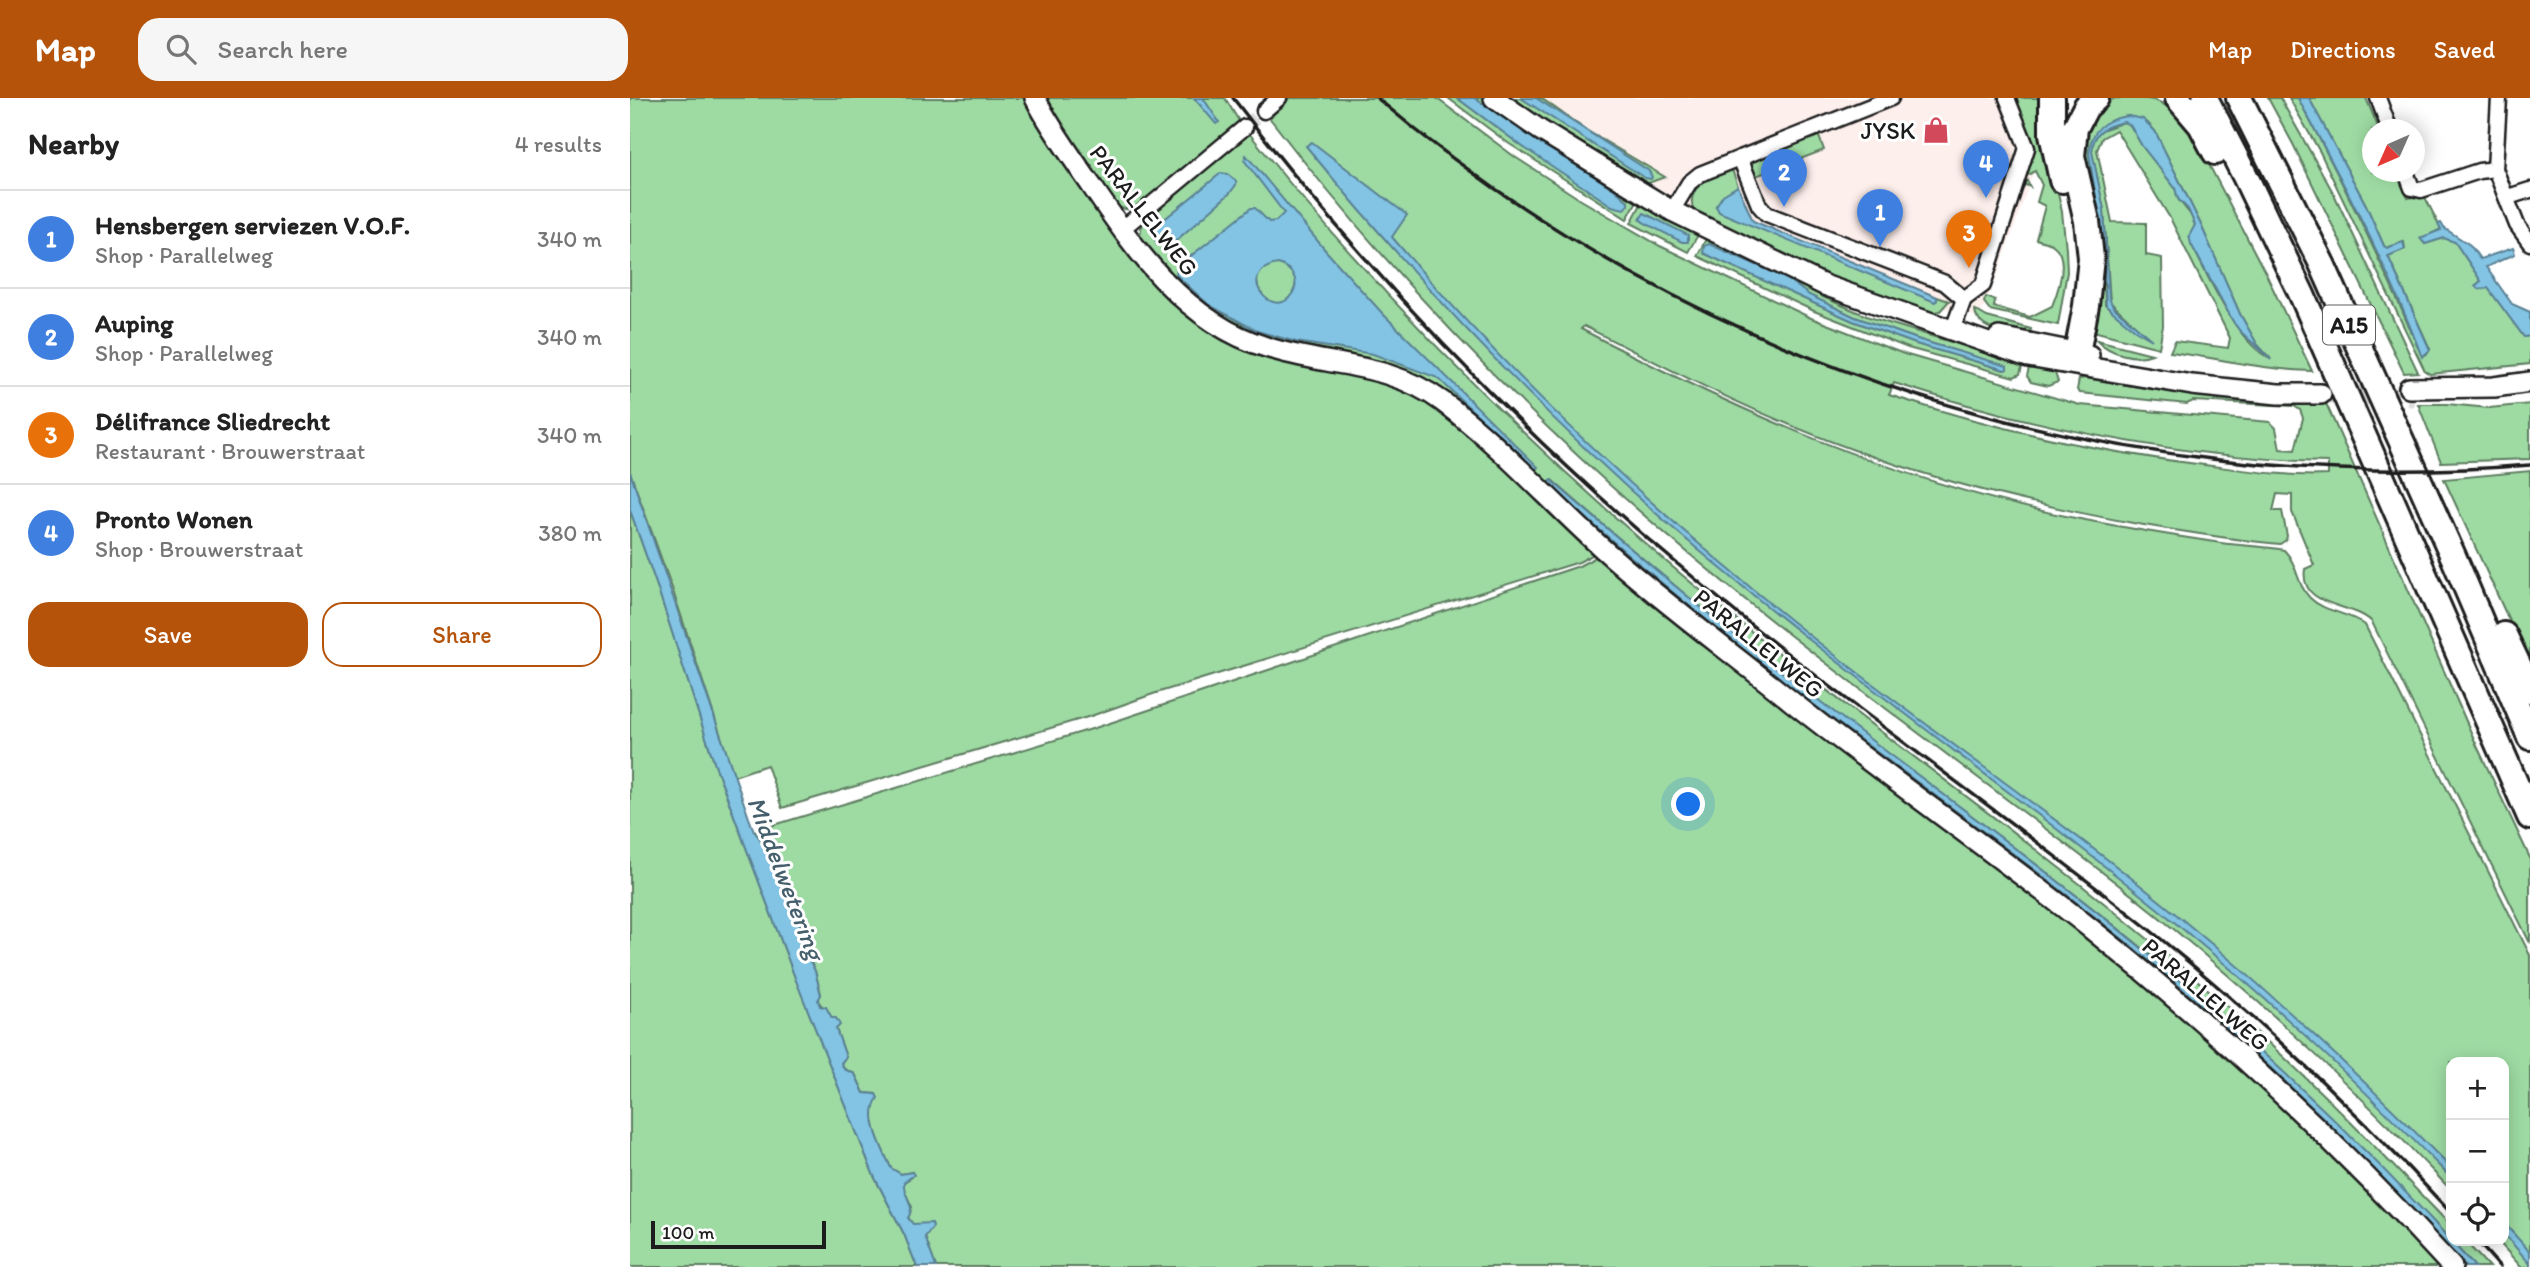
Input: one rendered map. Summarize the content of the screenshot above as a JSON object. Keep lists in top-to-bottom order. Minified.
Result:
{"streets":{"highway":["A15"],"street":["PARALLELWEG"]},"water":["Middelwetering"],"places":{"shop":["JYSK"]},"scale_bar":"100 m","north":"bottom left","page":{"header":"Map","search":"Search here","nav":["Map","Directions","Saved"],"heading":["Nearby","4 results"],"pins":["4","2","1","3"],"list":[{"mark":"1","name":"Hensbergen serviezen V.O.F.","note":"Shop · Parallelweg","value":"340 m"},{"mark":"2","name":"Auping","note":"Shop · Parallelweg","value":"340 m"},{"mark":"3","name":"Délifrance Sliedrecht","note":"Restaurant · Brouwerstraat","value":"340 m"},{"mark":"4","name":"Pronto Wonen","note":"Shop · Brouwerstraat","value":"380 m"}],"buttons":["Save","Share"],"map_buttons":["+","−"],"scale":"100 m"}}
